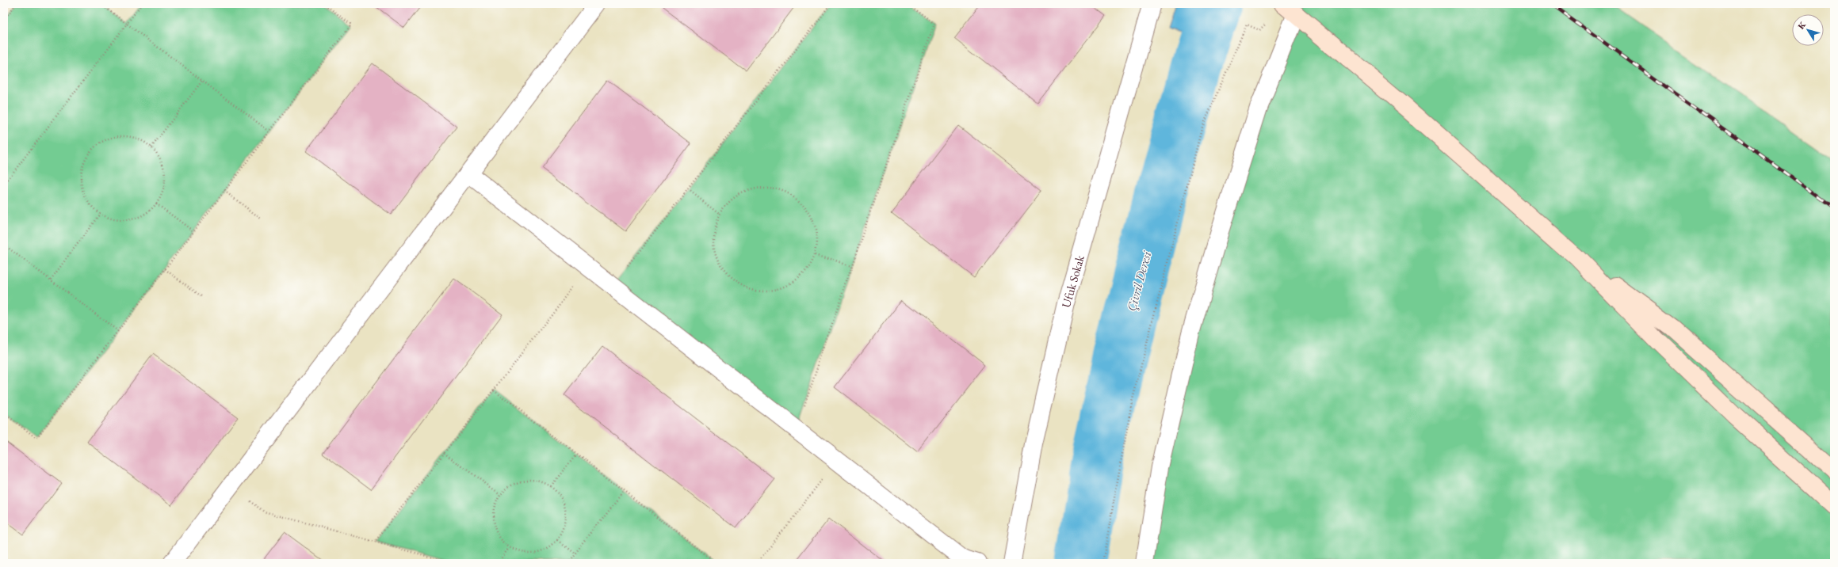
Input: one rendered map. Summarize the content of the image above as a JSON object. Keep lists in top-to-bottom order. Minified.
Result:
{"streets":{"street":["Ufuk Sokak"]},"water":["Çivril Deresi"],"north":"top left"}
